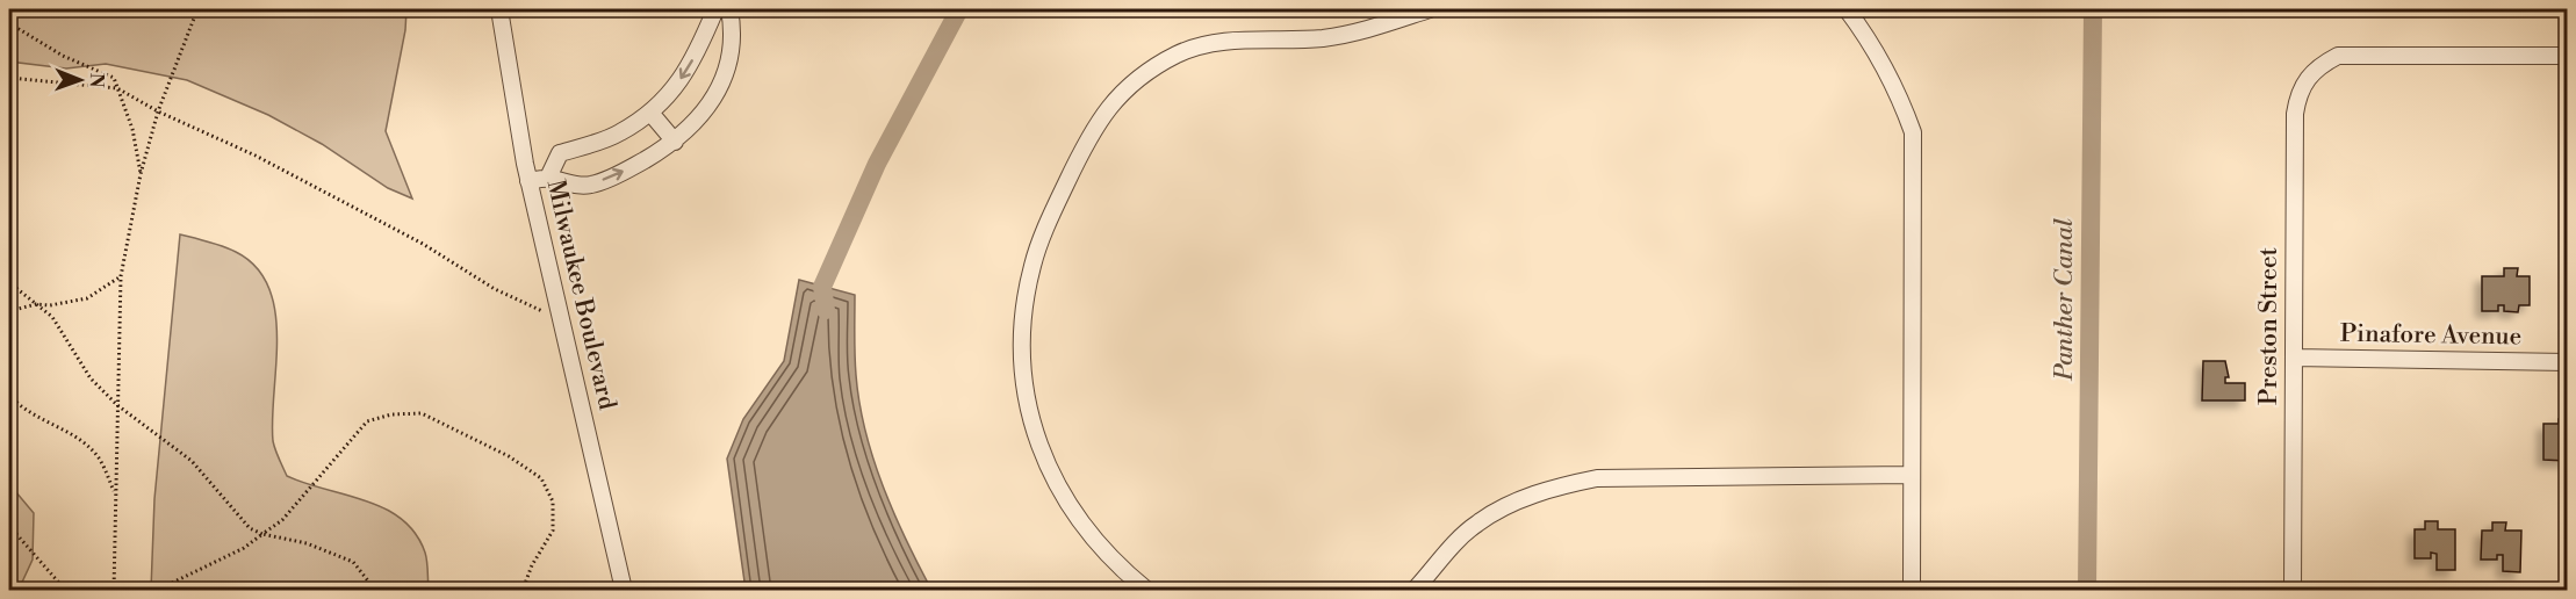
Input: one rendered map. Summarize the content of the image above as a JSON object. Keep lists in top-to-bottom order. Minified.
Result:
{"streets":{"street":["Milwaukee Boulevard","Preston Street","Pinafore Avenue"]},"crossings":[["Preston Street","Pinafore Avenue"]],"water":["Panther Canal"],"north":"right"}
